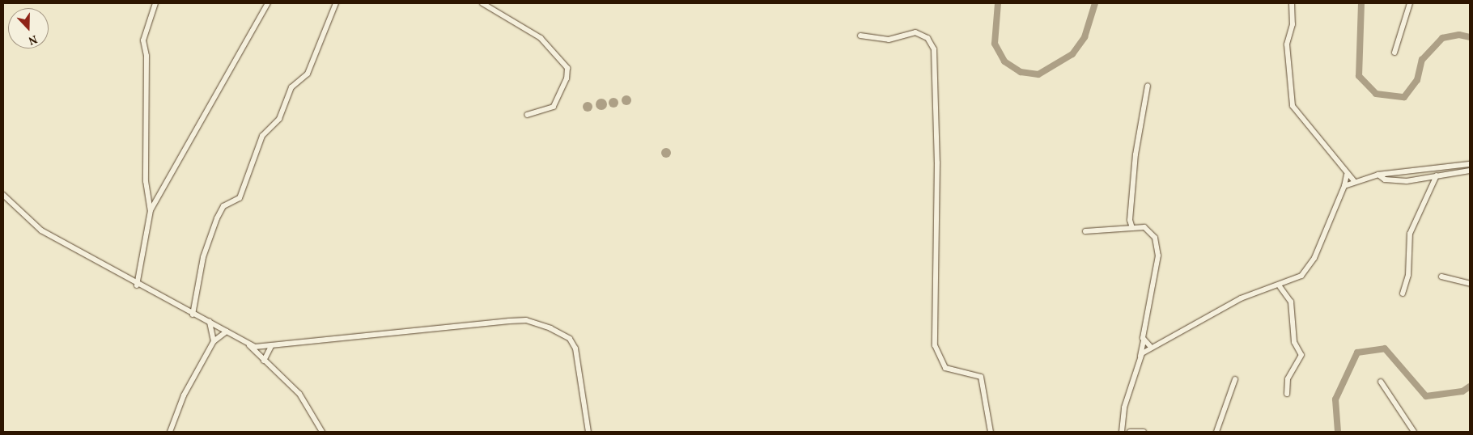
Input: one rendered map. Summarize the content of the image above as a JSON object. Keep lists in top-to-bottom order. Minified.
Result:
{"north":"bottom"}
